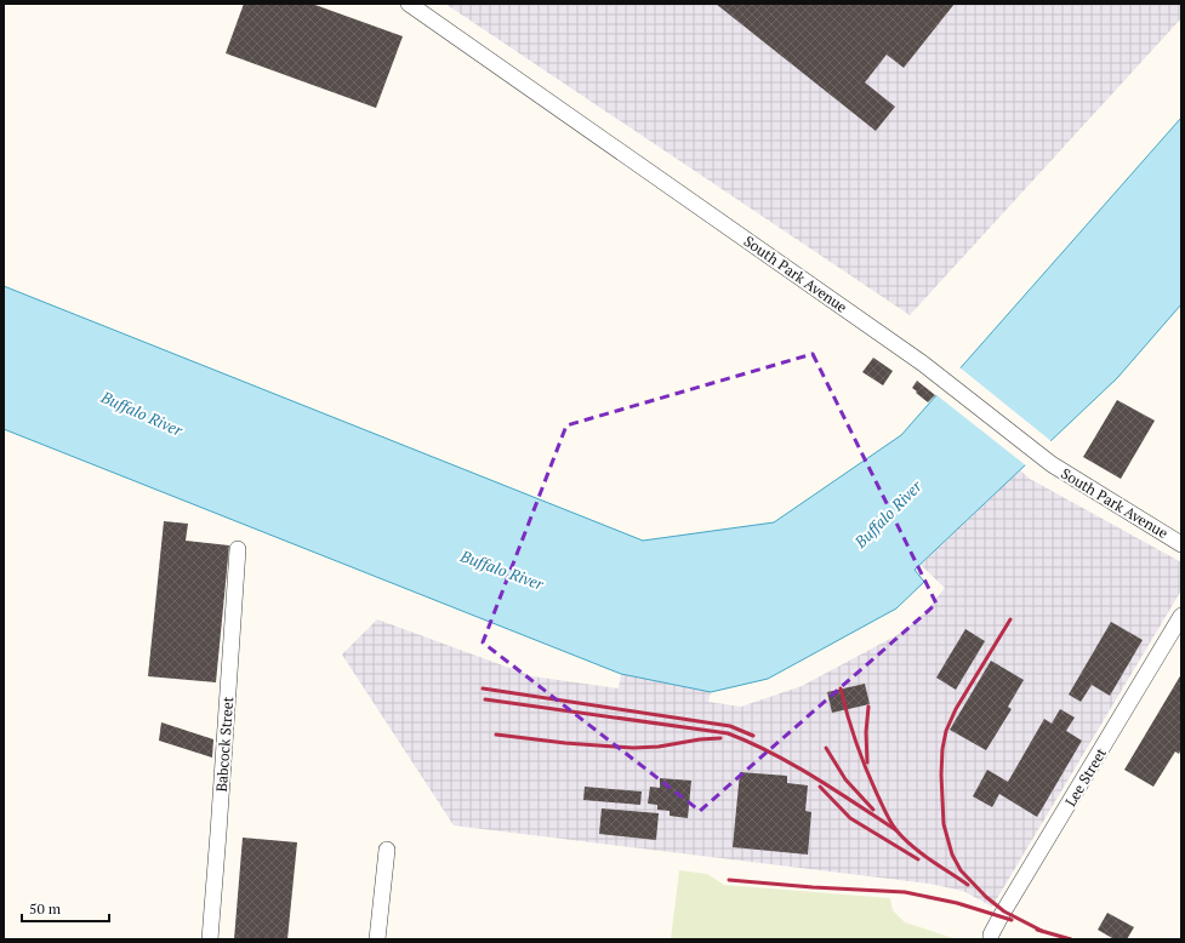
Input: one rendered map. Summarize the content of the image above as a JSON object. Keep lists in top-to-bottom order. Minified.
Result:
{"streets":{"street":["South Park Avenue","Babcock Street","Lee Street"]},"water":["Buffalo River"],"scale_bar":"50 m"}
